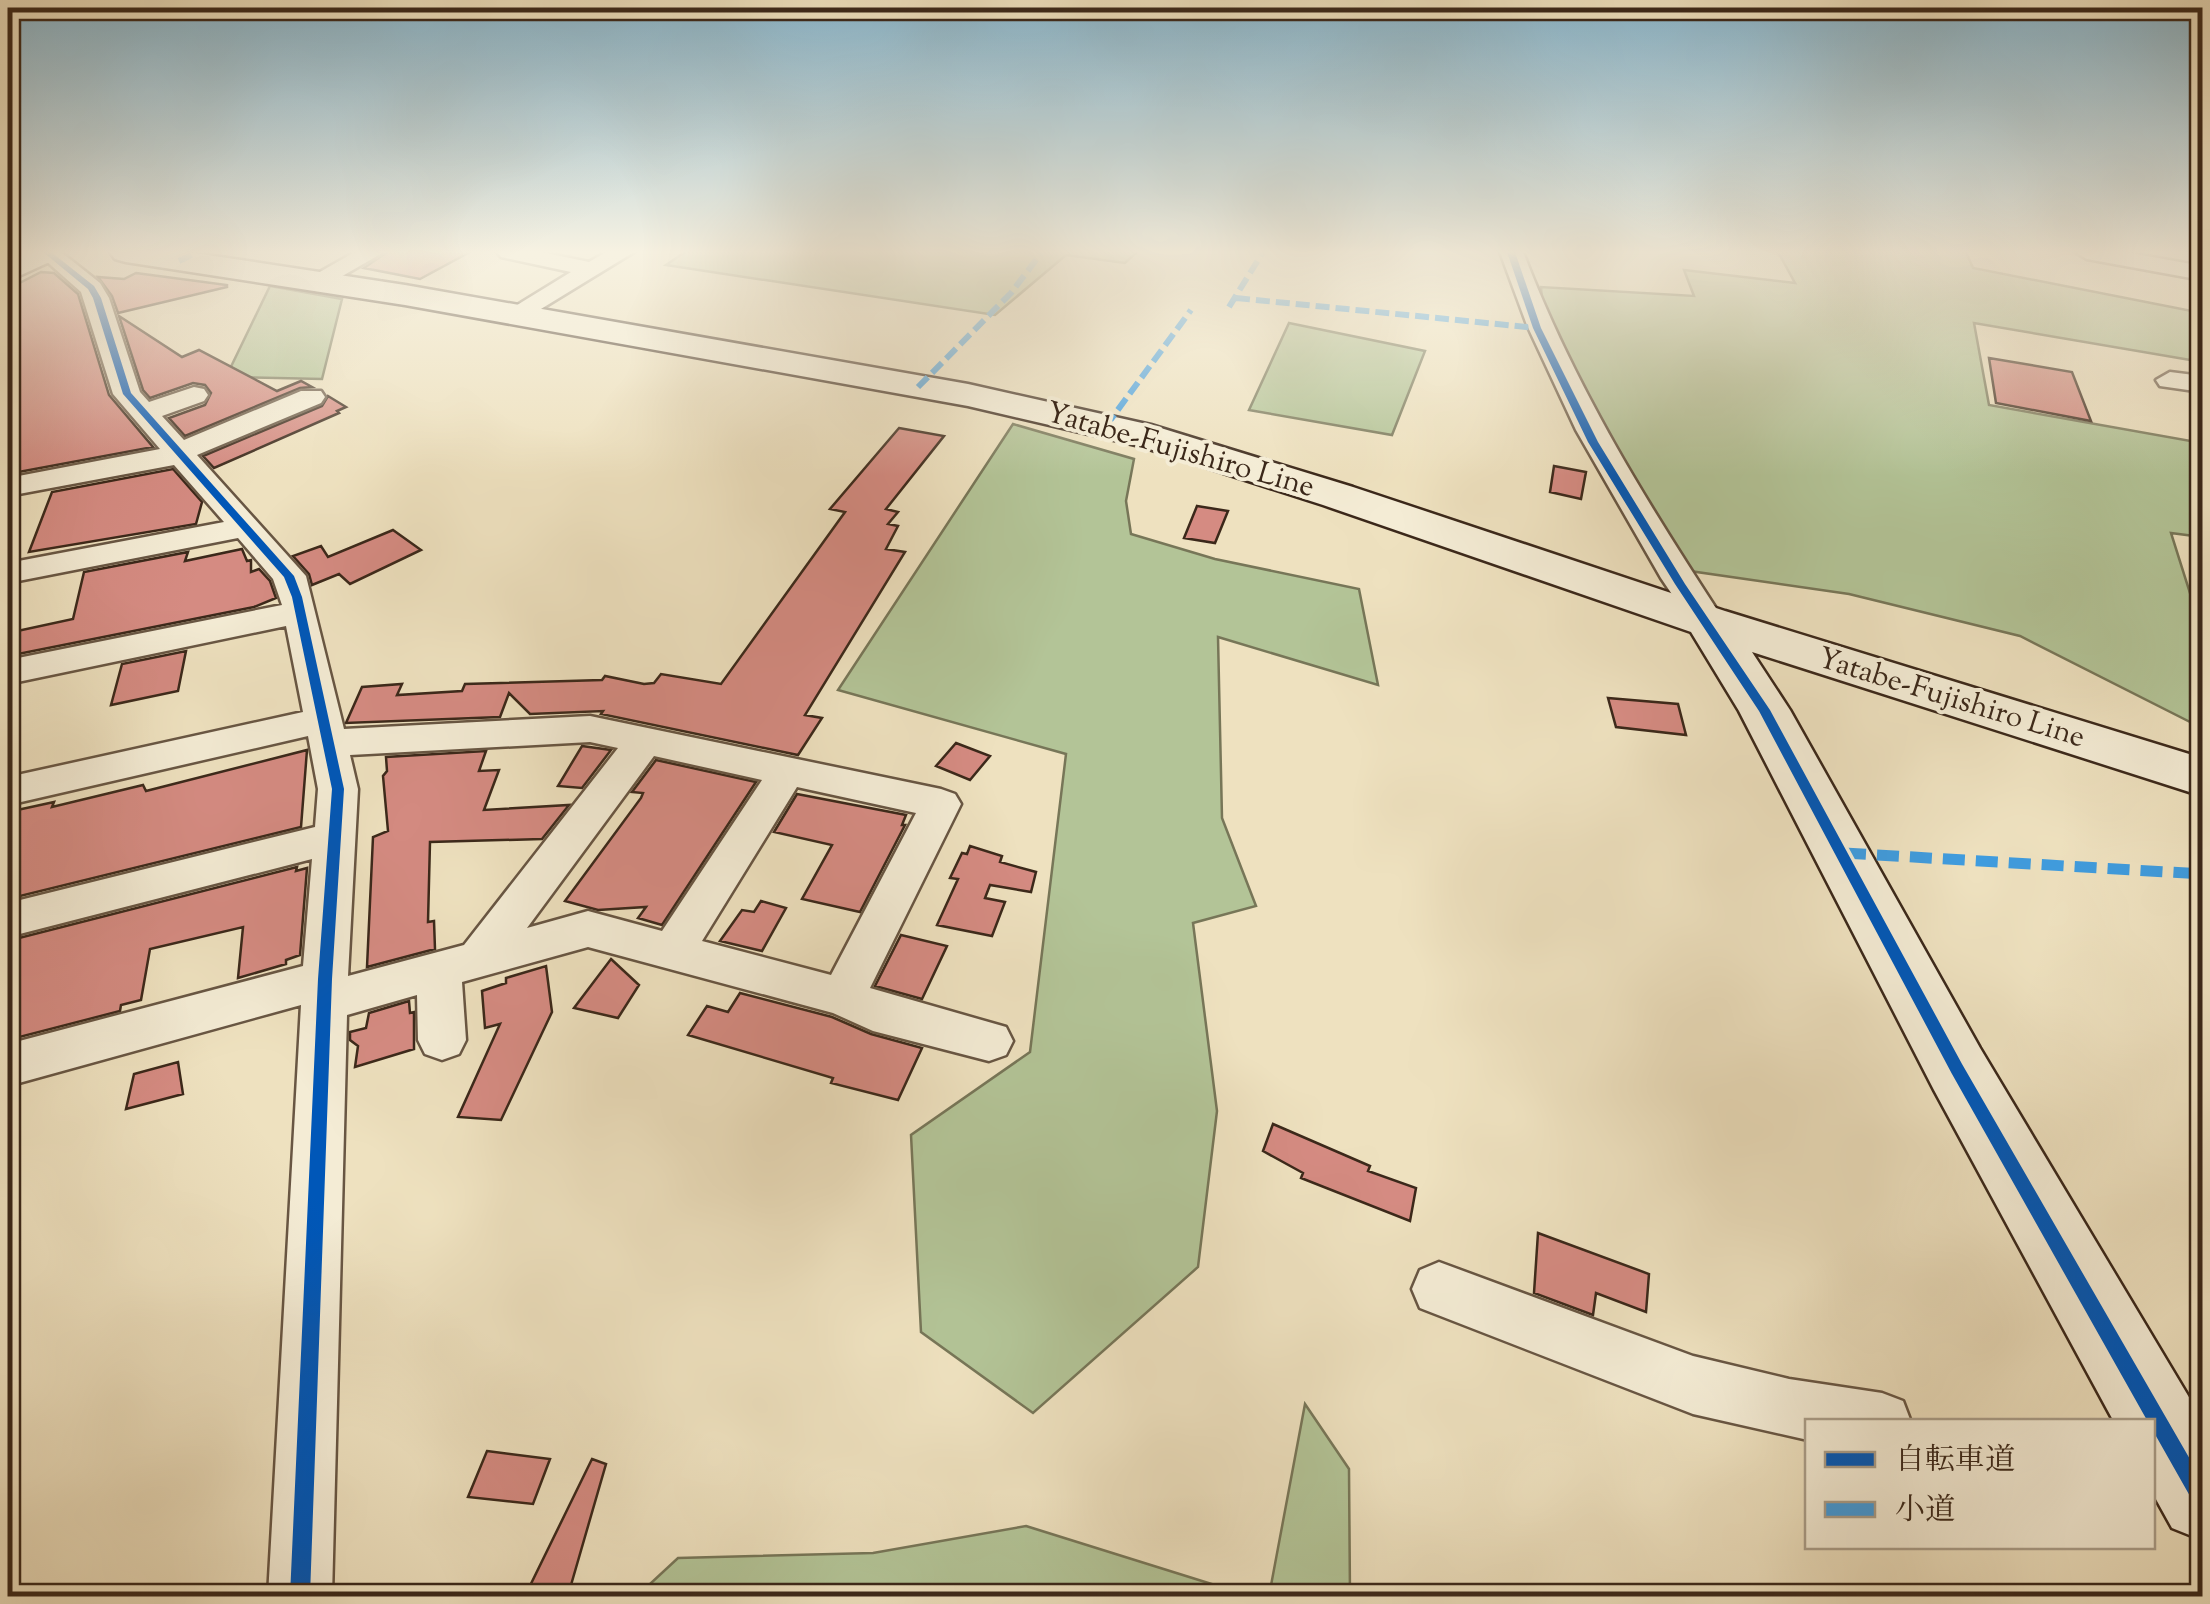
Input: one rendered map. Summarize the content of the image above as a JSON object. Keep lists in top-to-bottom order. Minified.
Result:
{"streets":{"main road":["Yatabe-Fujishiro Line"]},"legend":["自転車道","小道"]}
